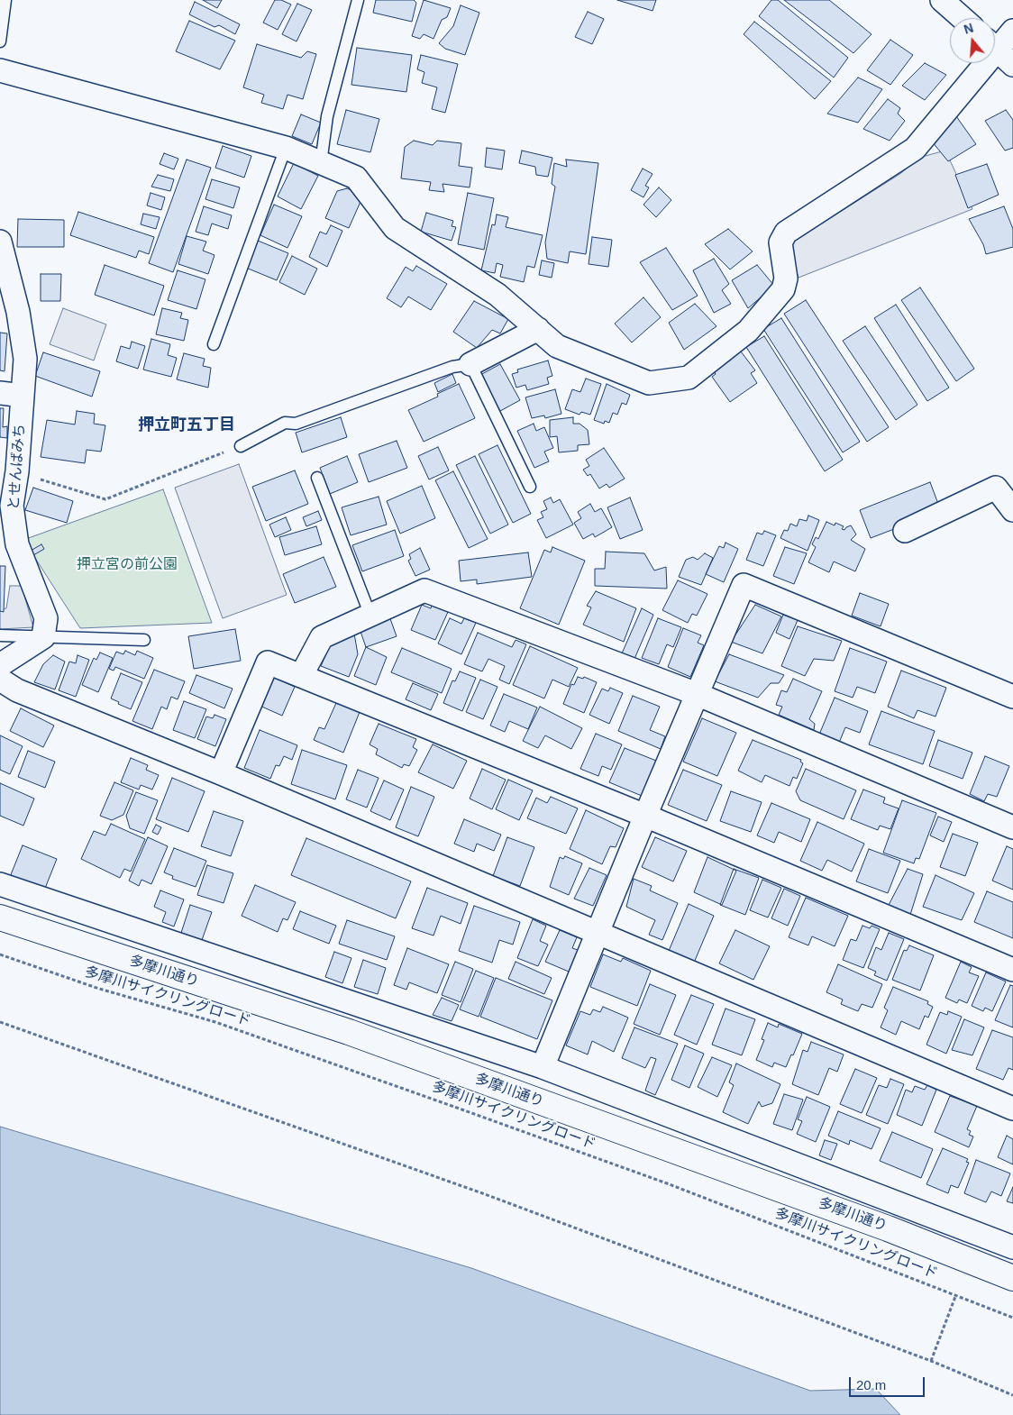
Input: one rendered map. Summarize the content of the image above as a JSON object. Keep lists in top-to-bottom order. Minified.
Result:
{"streets":{"street":["とせんばみち","多摩川通り"],"path":["多摩川サイクリングロード"]},"districts":["押立町五丁目"],"parks":["押立宮の前公園"],"scale_bar":"20 m","north":"top"}
